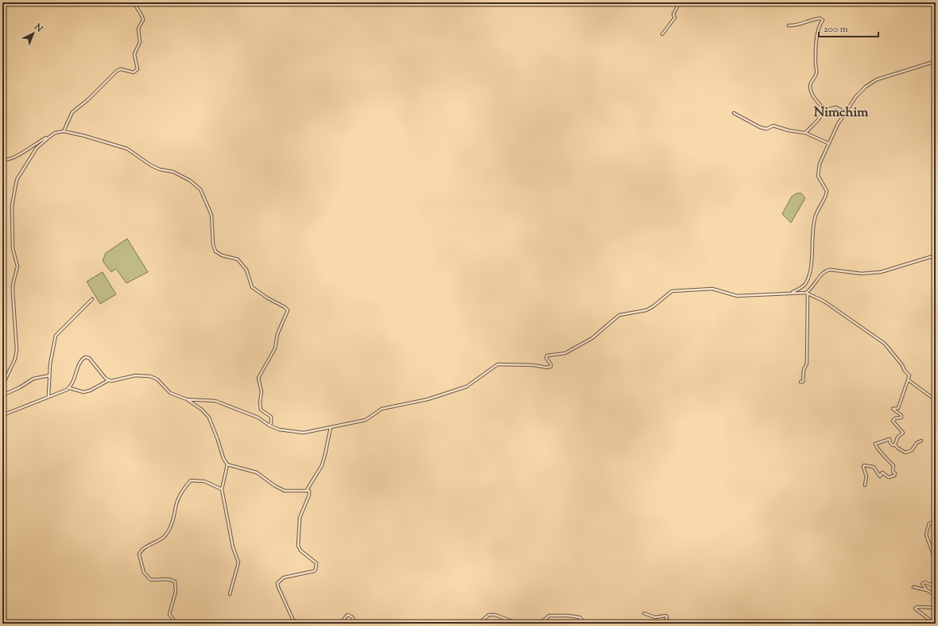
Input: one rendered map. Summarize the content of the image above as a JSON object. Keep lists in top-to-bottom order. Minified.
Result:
{"districts":["Nimchim"],"scale_bar":"200 m","north":"top right"}
